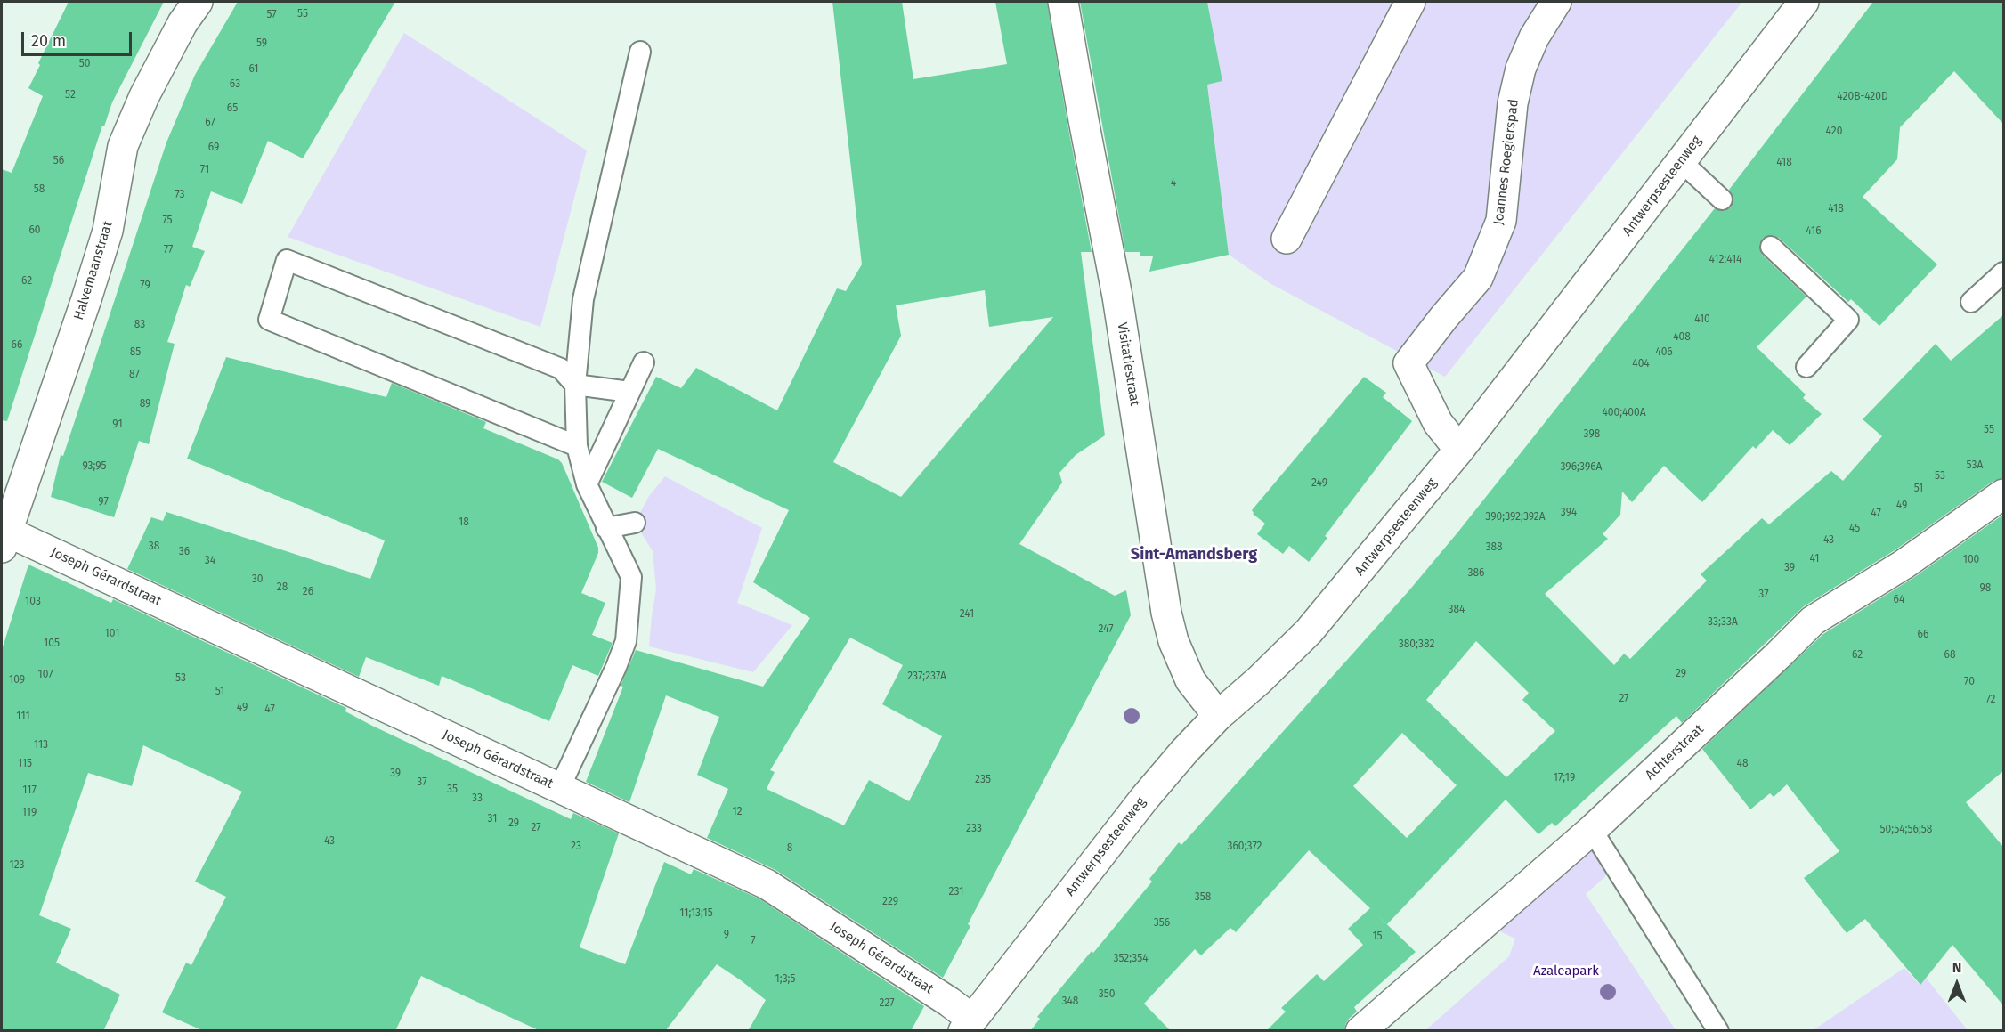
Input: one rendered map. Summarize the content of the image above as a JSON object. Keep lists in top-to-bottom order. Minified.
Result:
{"streets":{"street":["Joannes Roegierspad","Antwerpsesteenweg","Halvemaanstraat","Visitatiestraat","Joseph Gérardstraat","Achterstraat"]},"crossings":[["Joannes Roegierspad","Antwerpsesteenweg"],["Antwerpsesteenweg","Visitatiestraat"],["Antwerpsesteenweg","Joseph Gérardstraat"],["Halvemaanstraat","Joseph Gérardstraat"]],"districts":["Sint-Amandsberg"],"parks":["Azaleapark"],"house_numbers":["55","57","59","50","61","63","52","420B-420D","65","67","420","69","56","418","71","4","58","73","418","75","60","416","77","412;414","62","79","410","83","408","66","85","406","404","87","89","400;400A","91","55","398","53A","93;95","396;396A","53","249","51","97","49","394","47","390;392;392A","18","45","43","38","388","36","41","100","34","39","386","30","28","98","26","37","64","103","384","241","33;33A","247","101","66","105","380;382","62","68","29","107","237;237A","53","109","70","51","27","72","49","47","111","113","115","48","39","17;19","235","37","35","117","33","12","119","31","29","27","233","50;54;56;58","43","23","360;372","8","123","231","358","229","11;13;15","356","9","15","7","352;354","1;3;5","350","348","227"],"scale_bar":"20 m","north":"top"}
